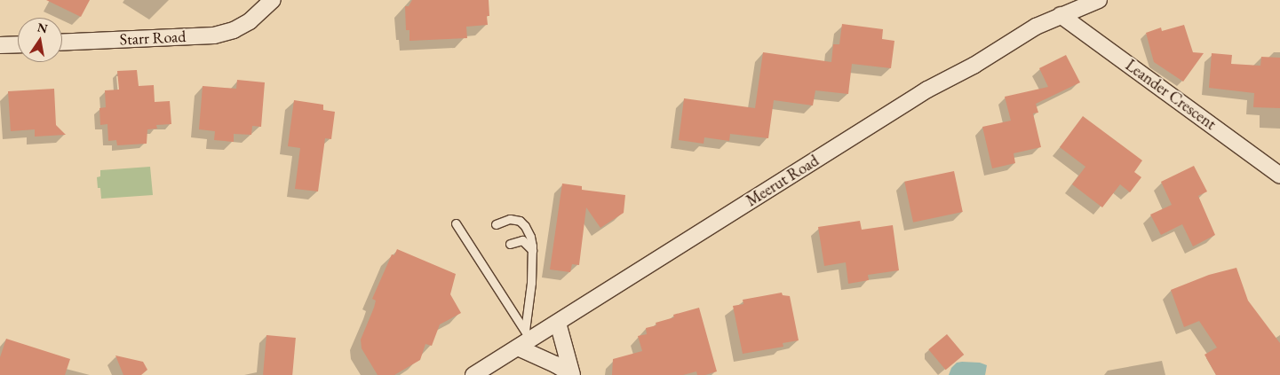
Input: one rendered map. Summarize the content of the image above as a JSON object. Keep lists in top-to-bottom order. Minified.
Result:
{"streets":{"street":["Starr Road","Leander Crescent","Meerut Road"]},"crossings":[["Leander Crescent","Meerut Road"]],"north":"top"}
